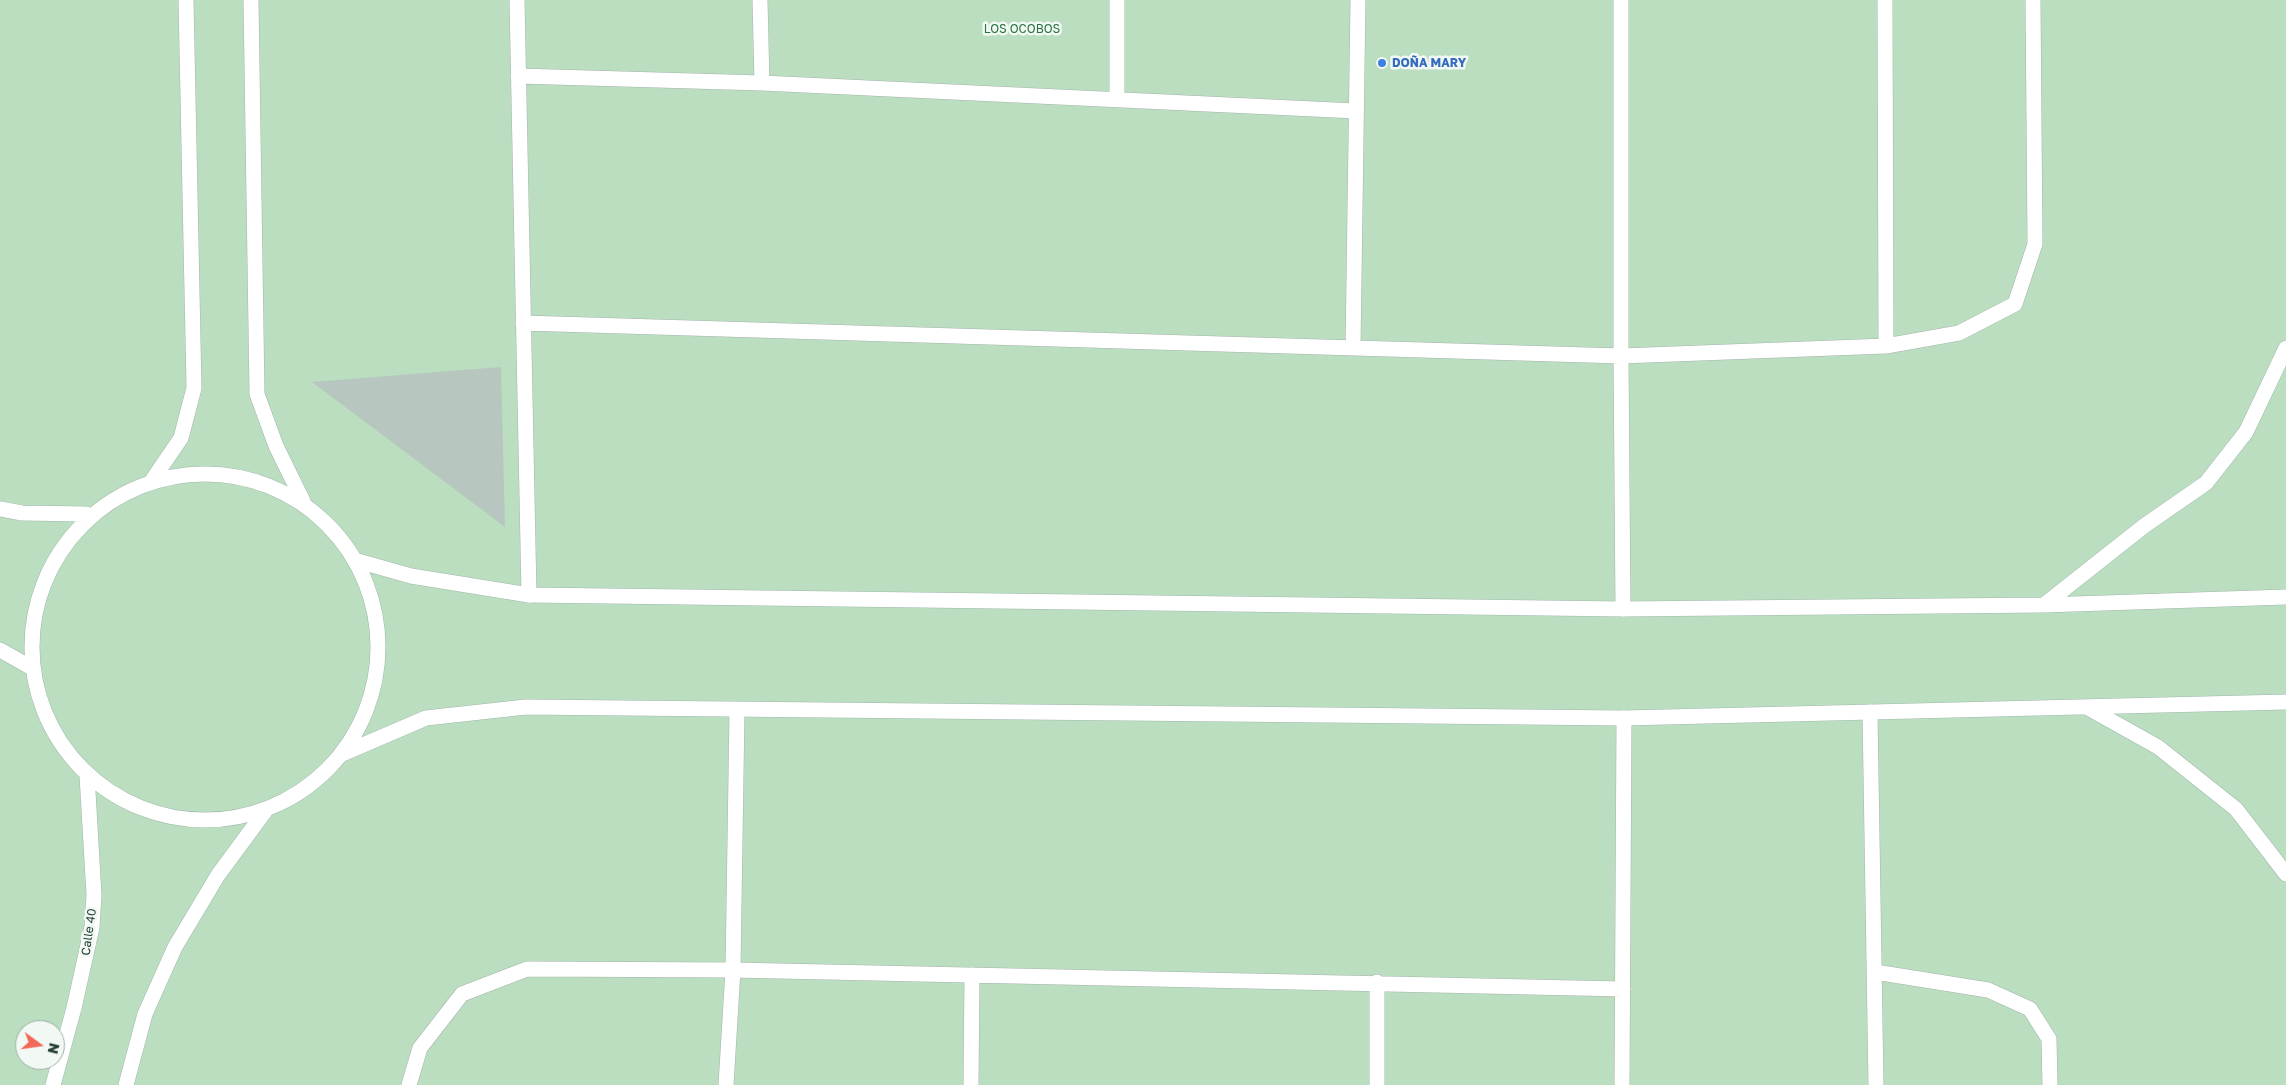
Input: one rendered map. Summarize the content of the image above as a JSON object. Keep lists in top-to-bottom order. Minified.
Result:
{"streets":{"street":["Calle 40"]},"parks":["LOS OCOBOS"],"places":["DOÑA MARY"],"north":"right"}
